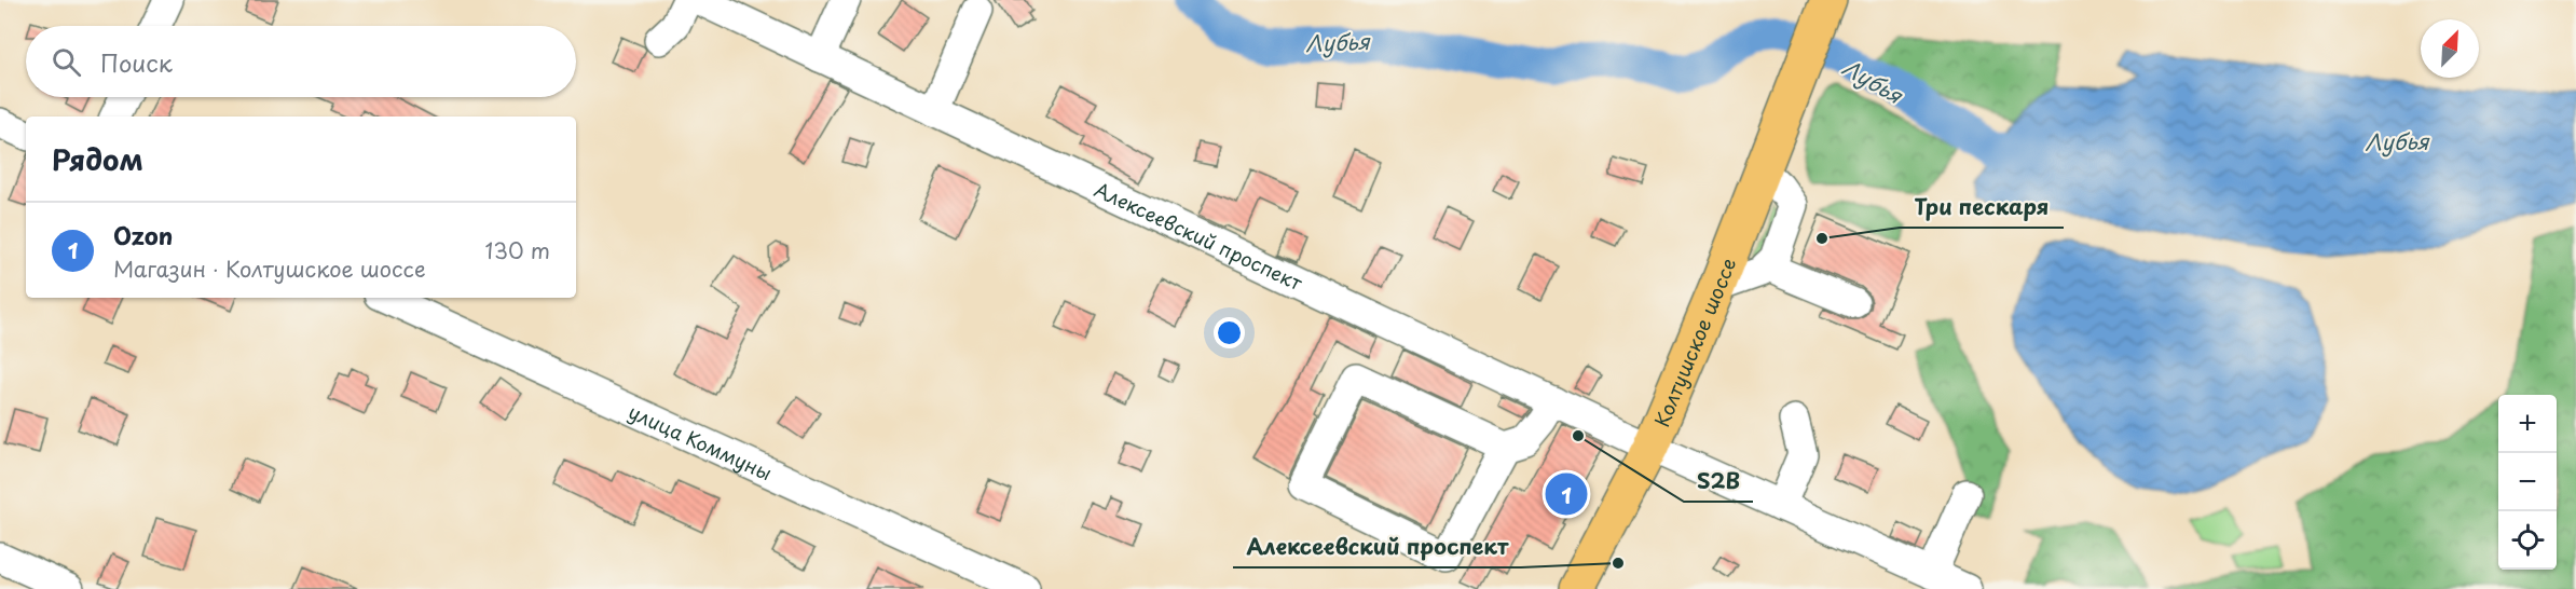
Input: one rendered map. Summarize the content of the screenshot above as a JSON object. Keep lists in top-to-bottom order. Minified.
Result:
{"streets":{"main road":["Колтушское шоссе"],"street":["Алексеевский проспект","улица Коммуны"]},"crossings":[["Алексеевский проспект","Колтушское шоссе"]],"water":["Лубья"],"places":["Три пескаря","S2B","Алексеевский проспект"],"north":"top right","page":{"search":"Поиск","heading":"Рядом","list":[{"mark":"1","name":"Ozon","note":"Магазин · Колтушское шоссе","value":"130 m"}],"map_buttons":["+","−"],"pins":"1"}}
